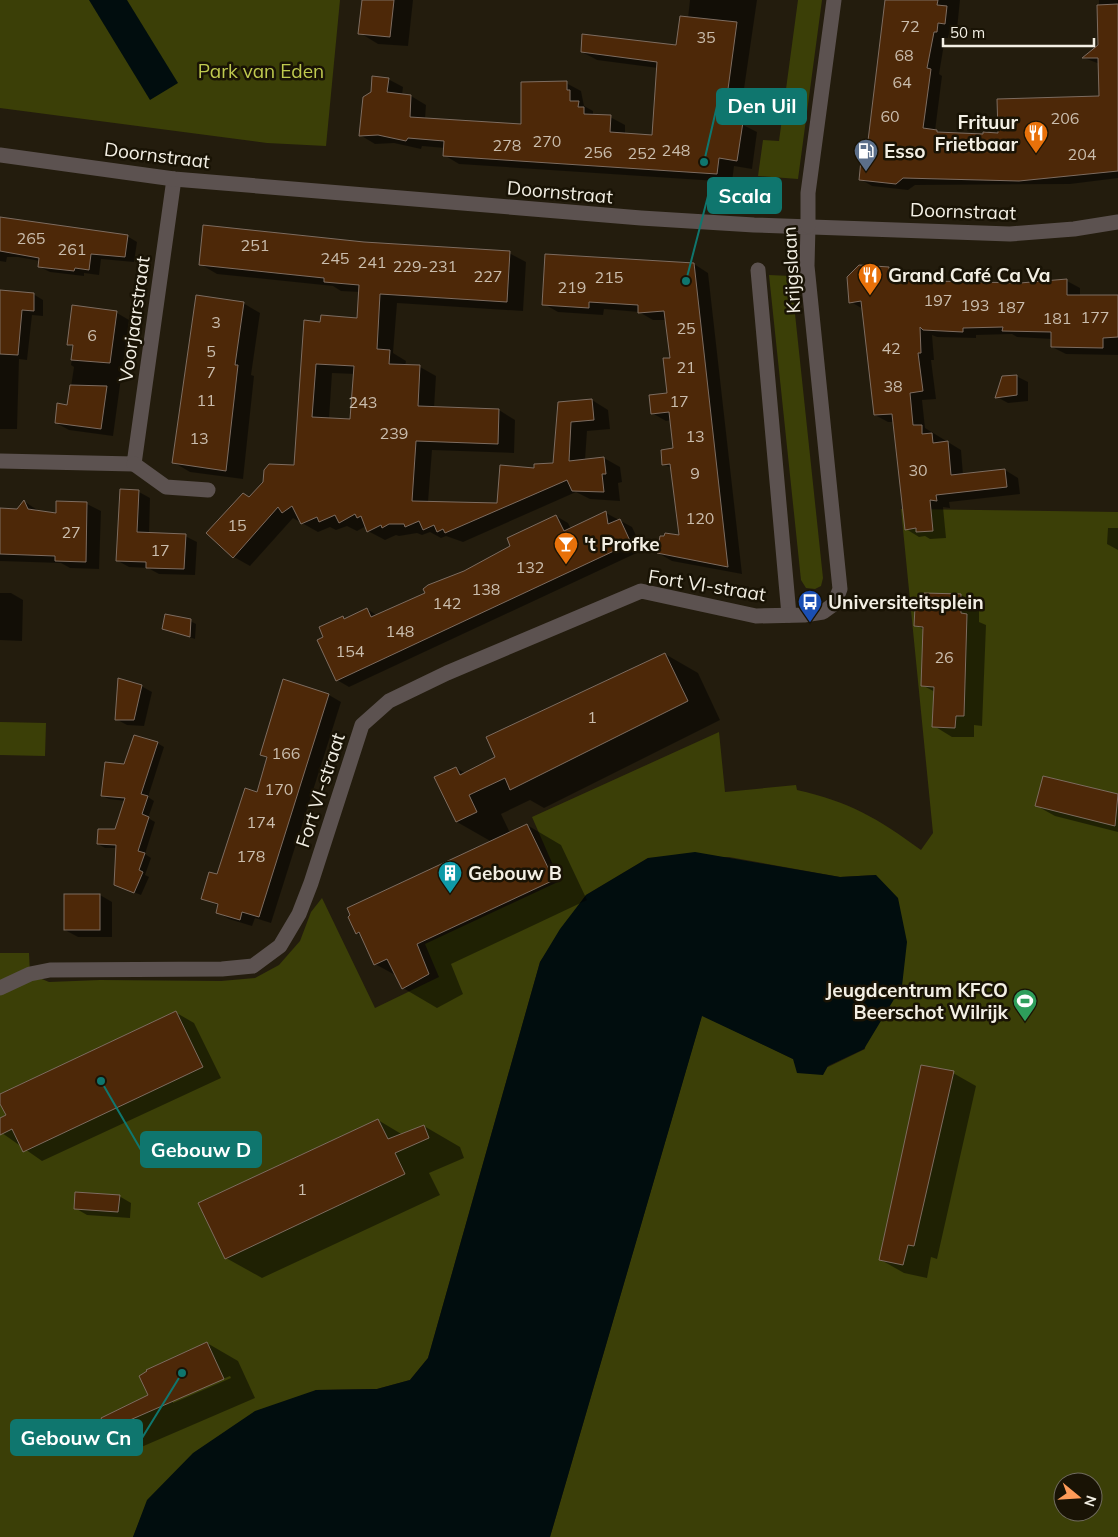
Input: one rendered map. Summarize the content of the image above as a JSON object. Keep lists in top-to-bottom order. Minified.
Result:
{"streets":{"street":["Doornstraat","Krijgslaan","Voorjaarstraat","Fort VI-straat"]},"crossings":[["Doornstraat","Krijgslaan"],["Doornstraat","Voorjaarstraat"],["Krijgslaan","Fort VI-straat"]],"parks":["Park van Eden"],"places":{"restaurant":["Frituur Frietbaar","Grand Café Ca Va"],"other":["Den Uil","Scala","Gebouw D","Gebouw Cn"],"fuel station":["Esso"],"bar":["'t Profke"],"bus stop":["Universiteitsplein"],"building":["Gebouw B"],"sports":["Jeugdcentrum KFCO Beerschot Wilrijk"]},"house_numbers":["72","35","68","64","60","206","270","278","248","256","252","204","265","251","261","245","241","229-231","227","215","219","197","193","187","177","181","3","25","6","42","5","21","7","38","11","17","243","239","13","13","30","9","120","15","27","17","132","138","142","148","154","26","1","166","170","174","178","1"],"scale_bar":"50 m","north":"right"}
